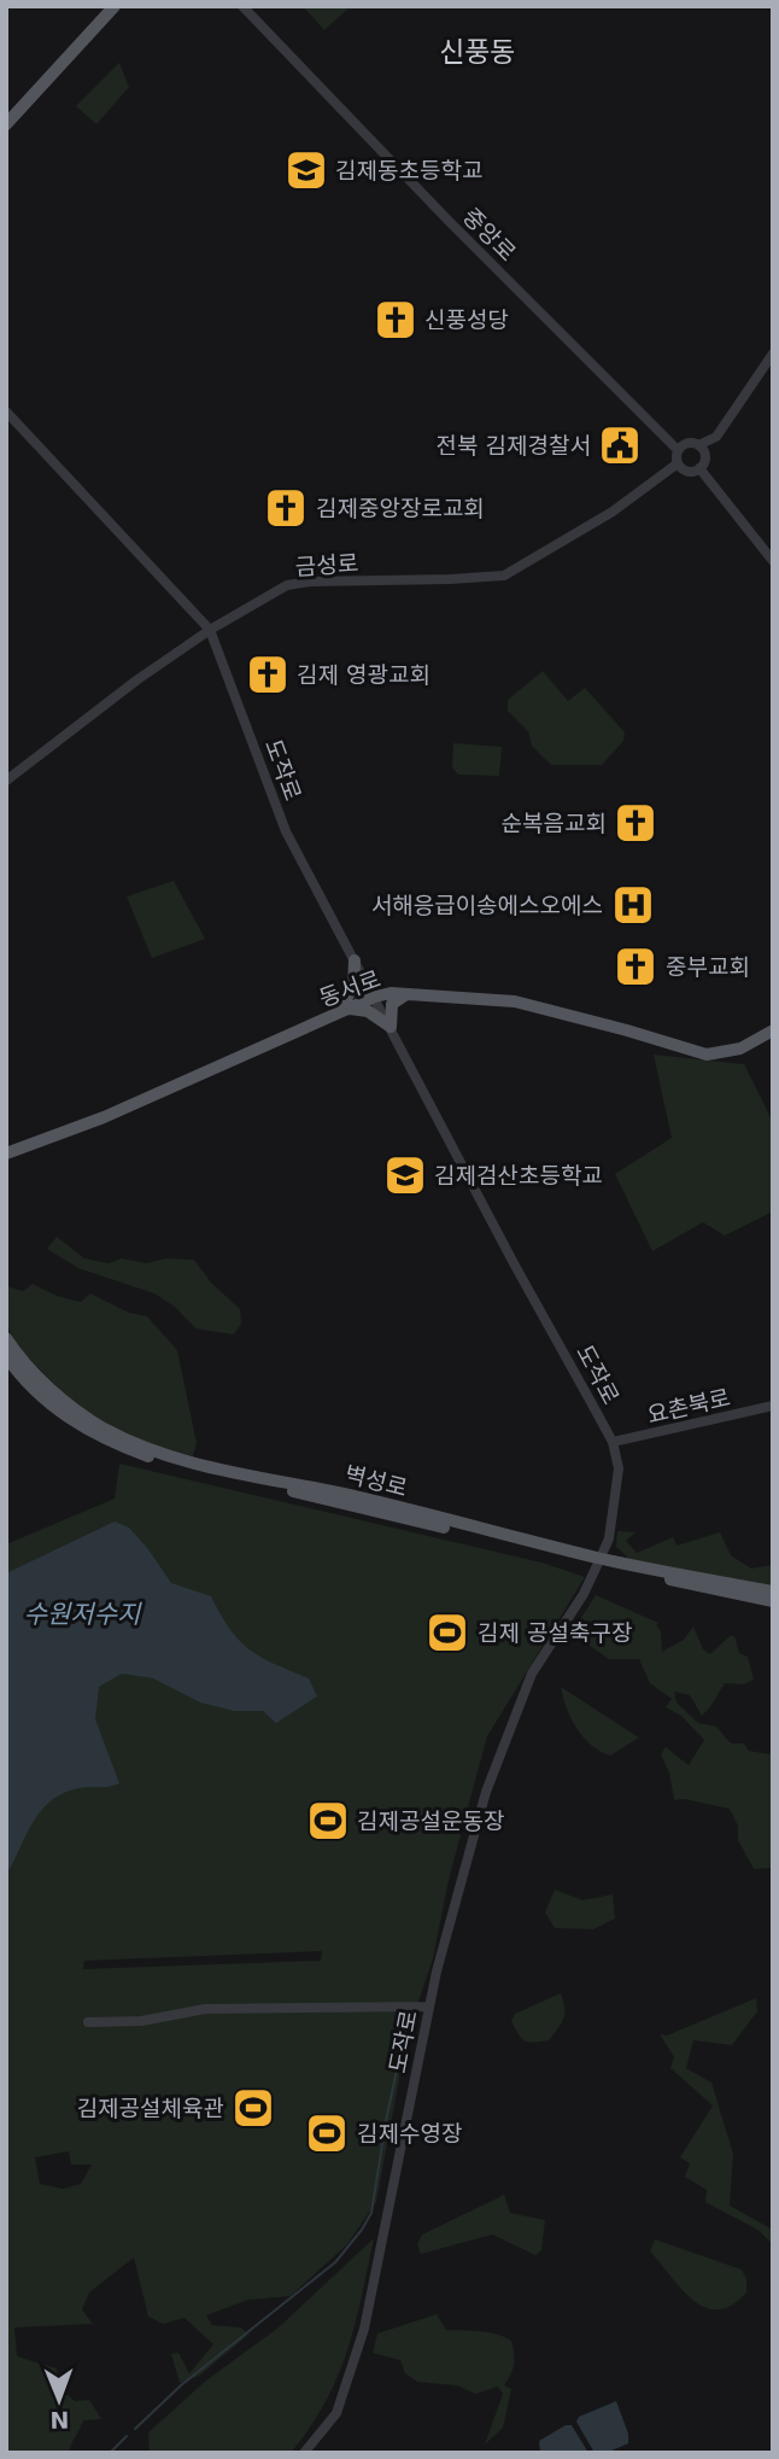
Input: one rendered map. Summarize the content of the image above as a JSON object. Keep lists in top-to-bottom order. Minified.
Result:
{"streets":{"main road":["동서로","벽성로"],"street":["중앙로","금성로","도작로","요촌북로"]},"crossings":[["중앙로","금성로"],["금성로","도작로"],["도작로","동서로"],["도작로","요촌북로"],["도작로","벽성로"]],"districts":["신풍동"],"water":["수원저수지"],"places":{"school or university":["김제동초등학교","김제검산초등학교"],"church":["신풍성당","김제중앙장로교회","김제 영광교회","순복음교회","중부교회"],"public building":["전북 김제경찰서"],"hospital":["서해응급이송에스오에스"],"sports":["김제 공설축구장","김제공설운동장","김제공설체육관","김제수영장"]},"north":"bottom"}
